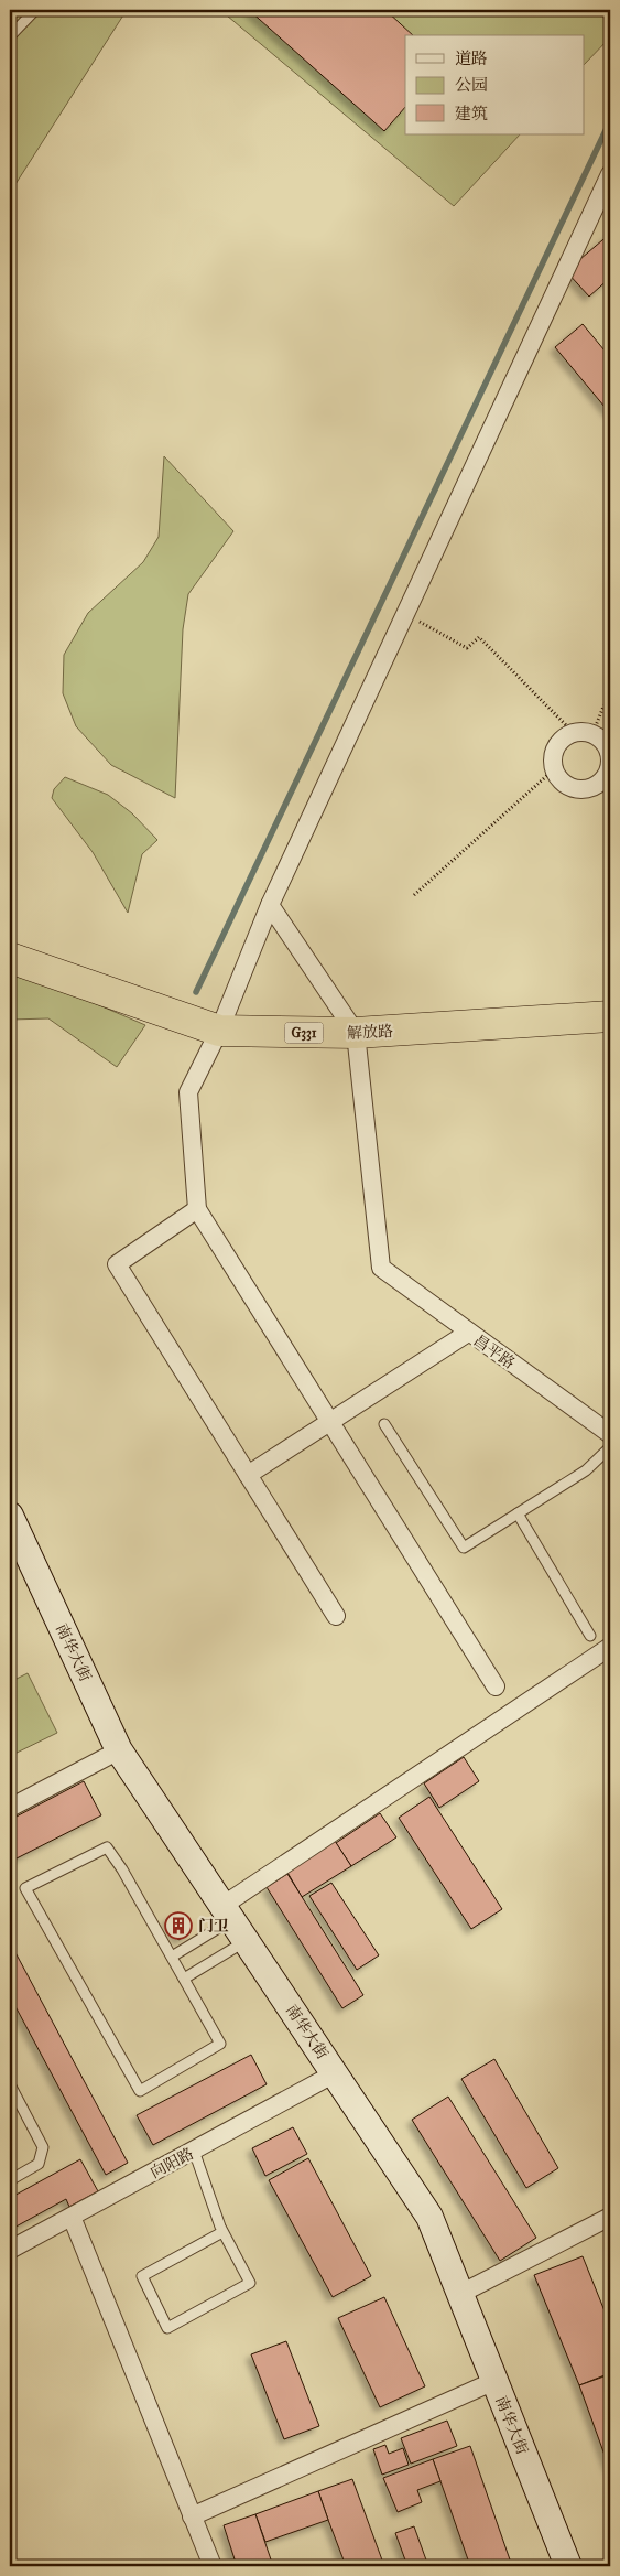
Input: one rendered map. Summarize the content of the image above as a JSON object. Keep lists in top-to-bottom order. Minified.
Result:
{"streets":{"highway":["解放路","G331"],"main road":["南华大街"],"street":["昌平路","向阳路"]},"crossings":[["解放路","昌平路"],["南华大街","向阳路"]],"places":{"building":["门卫"]},"legend":["道路","公园","建筑"]}
